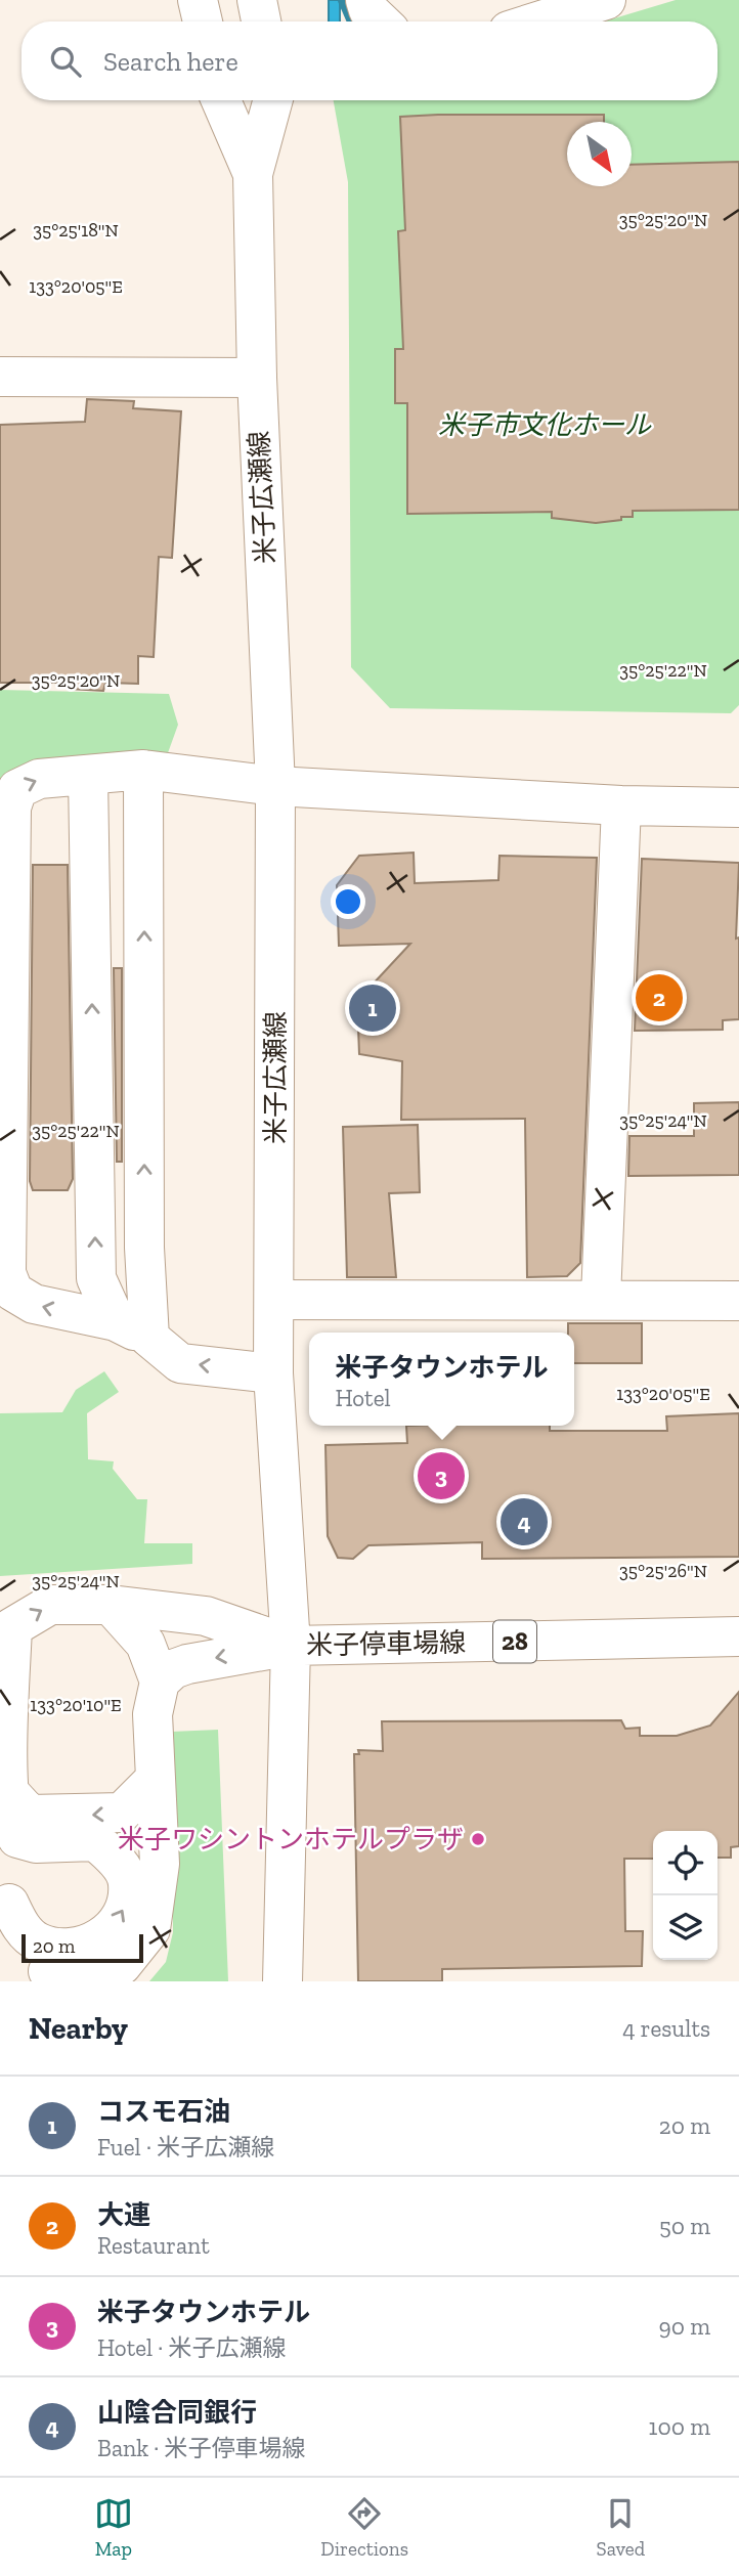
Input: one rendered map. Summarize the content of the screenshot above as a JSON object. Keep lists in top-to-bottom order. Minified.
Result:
{"streets":{"main road":["米子広瀬線","28","米子停車場線"]},"crossings":[["米子広瀬線","米子停車場線"]],"parks":["米子市文化ホール"],"places":["米子ワシントンホテルプラザ"],"scale_bar":"20 m","north":"bottom right","page":{"search":"Search here","pins":["2","1","3","4"],"popup":["米子タウンホテル","Hotel"],"scale":"20 m","heading":["Nearby","4 results"],"list":[{"mark":"1","name":"コスモ石油","note":"Fuel · 米子広瀬線","value":"20 m"},{"mark":"2","name":"大連","note":"Restaurant","value":"50 m"},{"mark":"3","name":"米子タウンホテル","note":"Hotel · 米子広瀬線","value":"90 m"},{"mark":"4","name":"山陰合同銀行","note":"Bank · 米子停車場線","value":"100 m"}],"nav":["Map","Directions","Saved"]},"coordinates":["35°25'20\"N","35°25'18\"N","133°20'05\"E","35°25'22\"N","35°25'24\"N","35°25'26\"N","133°20'10\"E"]}
